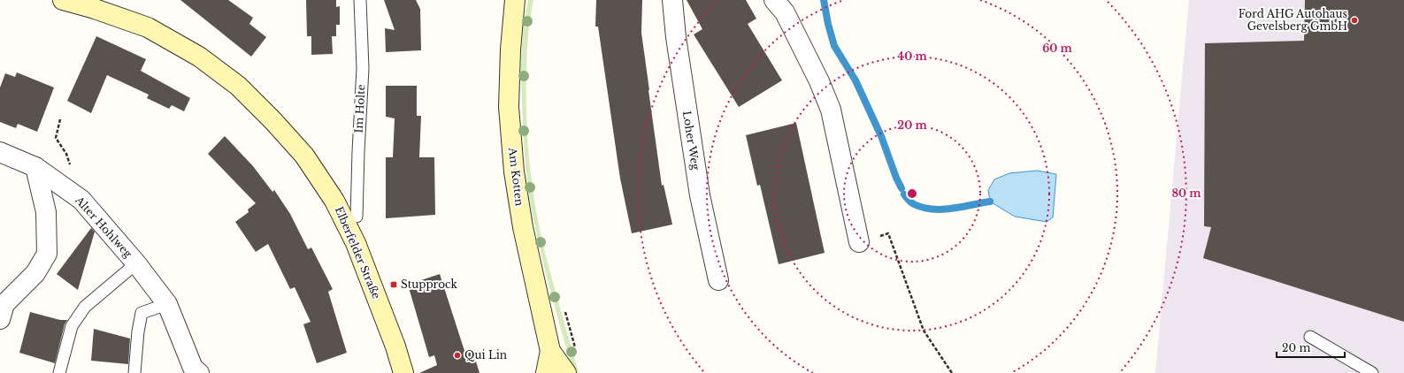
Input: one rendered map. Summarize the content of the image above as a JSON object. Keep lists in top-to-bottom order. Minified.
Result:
{"streets":{"main road":["Am Kotten","Elberfelder Straße"],"street":["Loher Weg","Alter Hohlweg"],"lane":["Im Holte"]},"places":{"other":["Ford AHG Autohaus Gevelsberg GmbH","Qui Lin"],"transit":["Stupprock"]},"scale_bar":"20 m","rings":["60 m","40 m","20 m","80 m"]}
